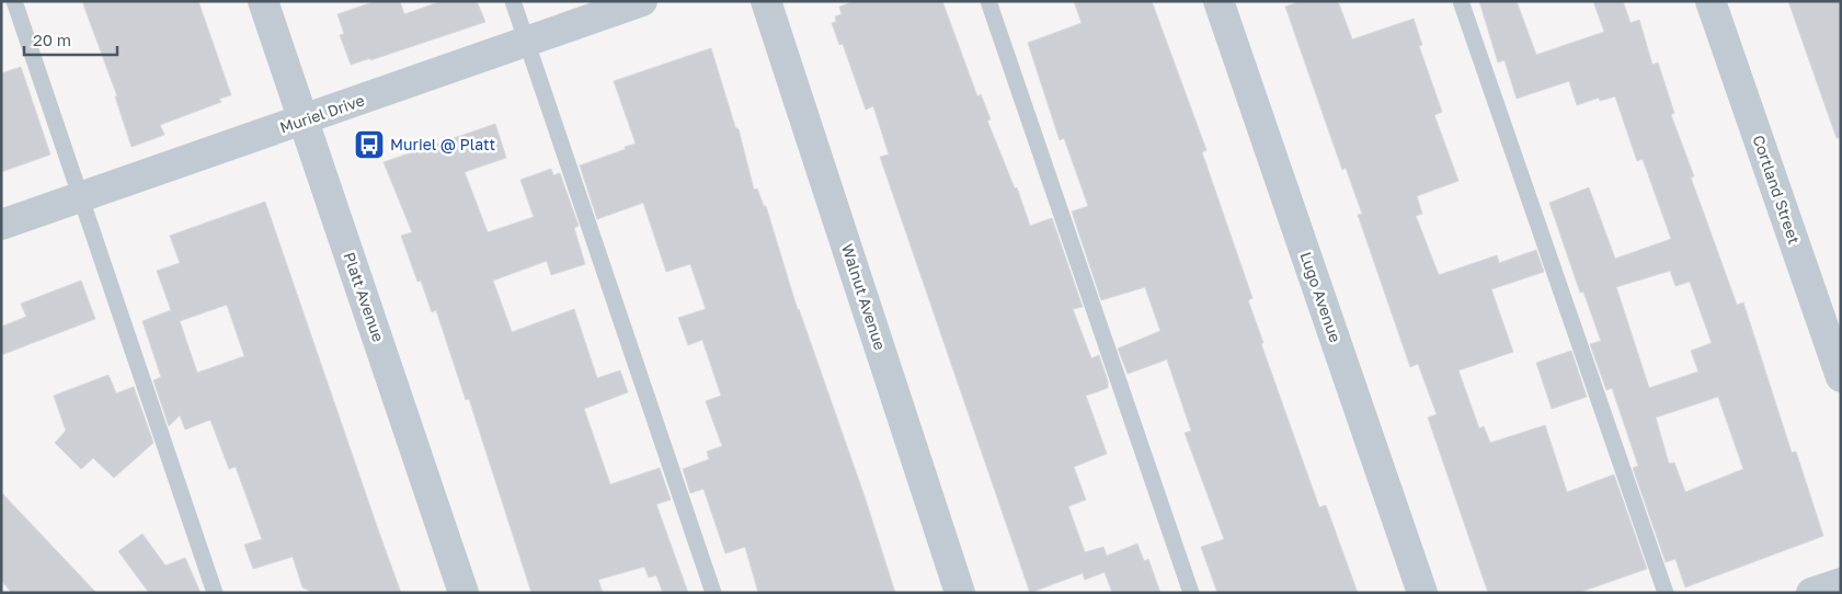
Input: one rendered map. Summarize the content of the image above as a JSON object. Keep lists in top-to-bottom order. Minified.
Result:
{"streets":{"street":["Muriel Drive","Cortland Street","Platt Avenue","Walnut Avenue","Lugo Avenue"]},"crossings":[["Muriel Drive","Platt Avenue"]],"places":{"bus stop":["Muriel @ Platt"]},"scale_bar":"20 m"}
